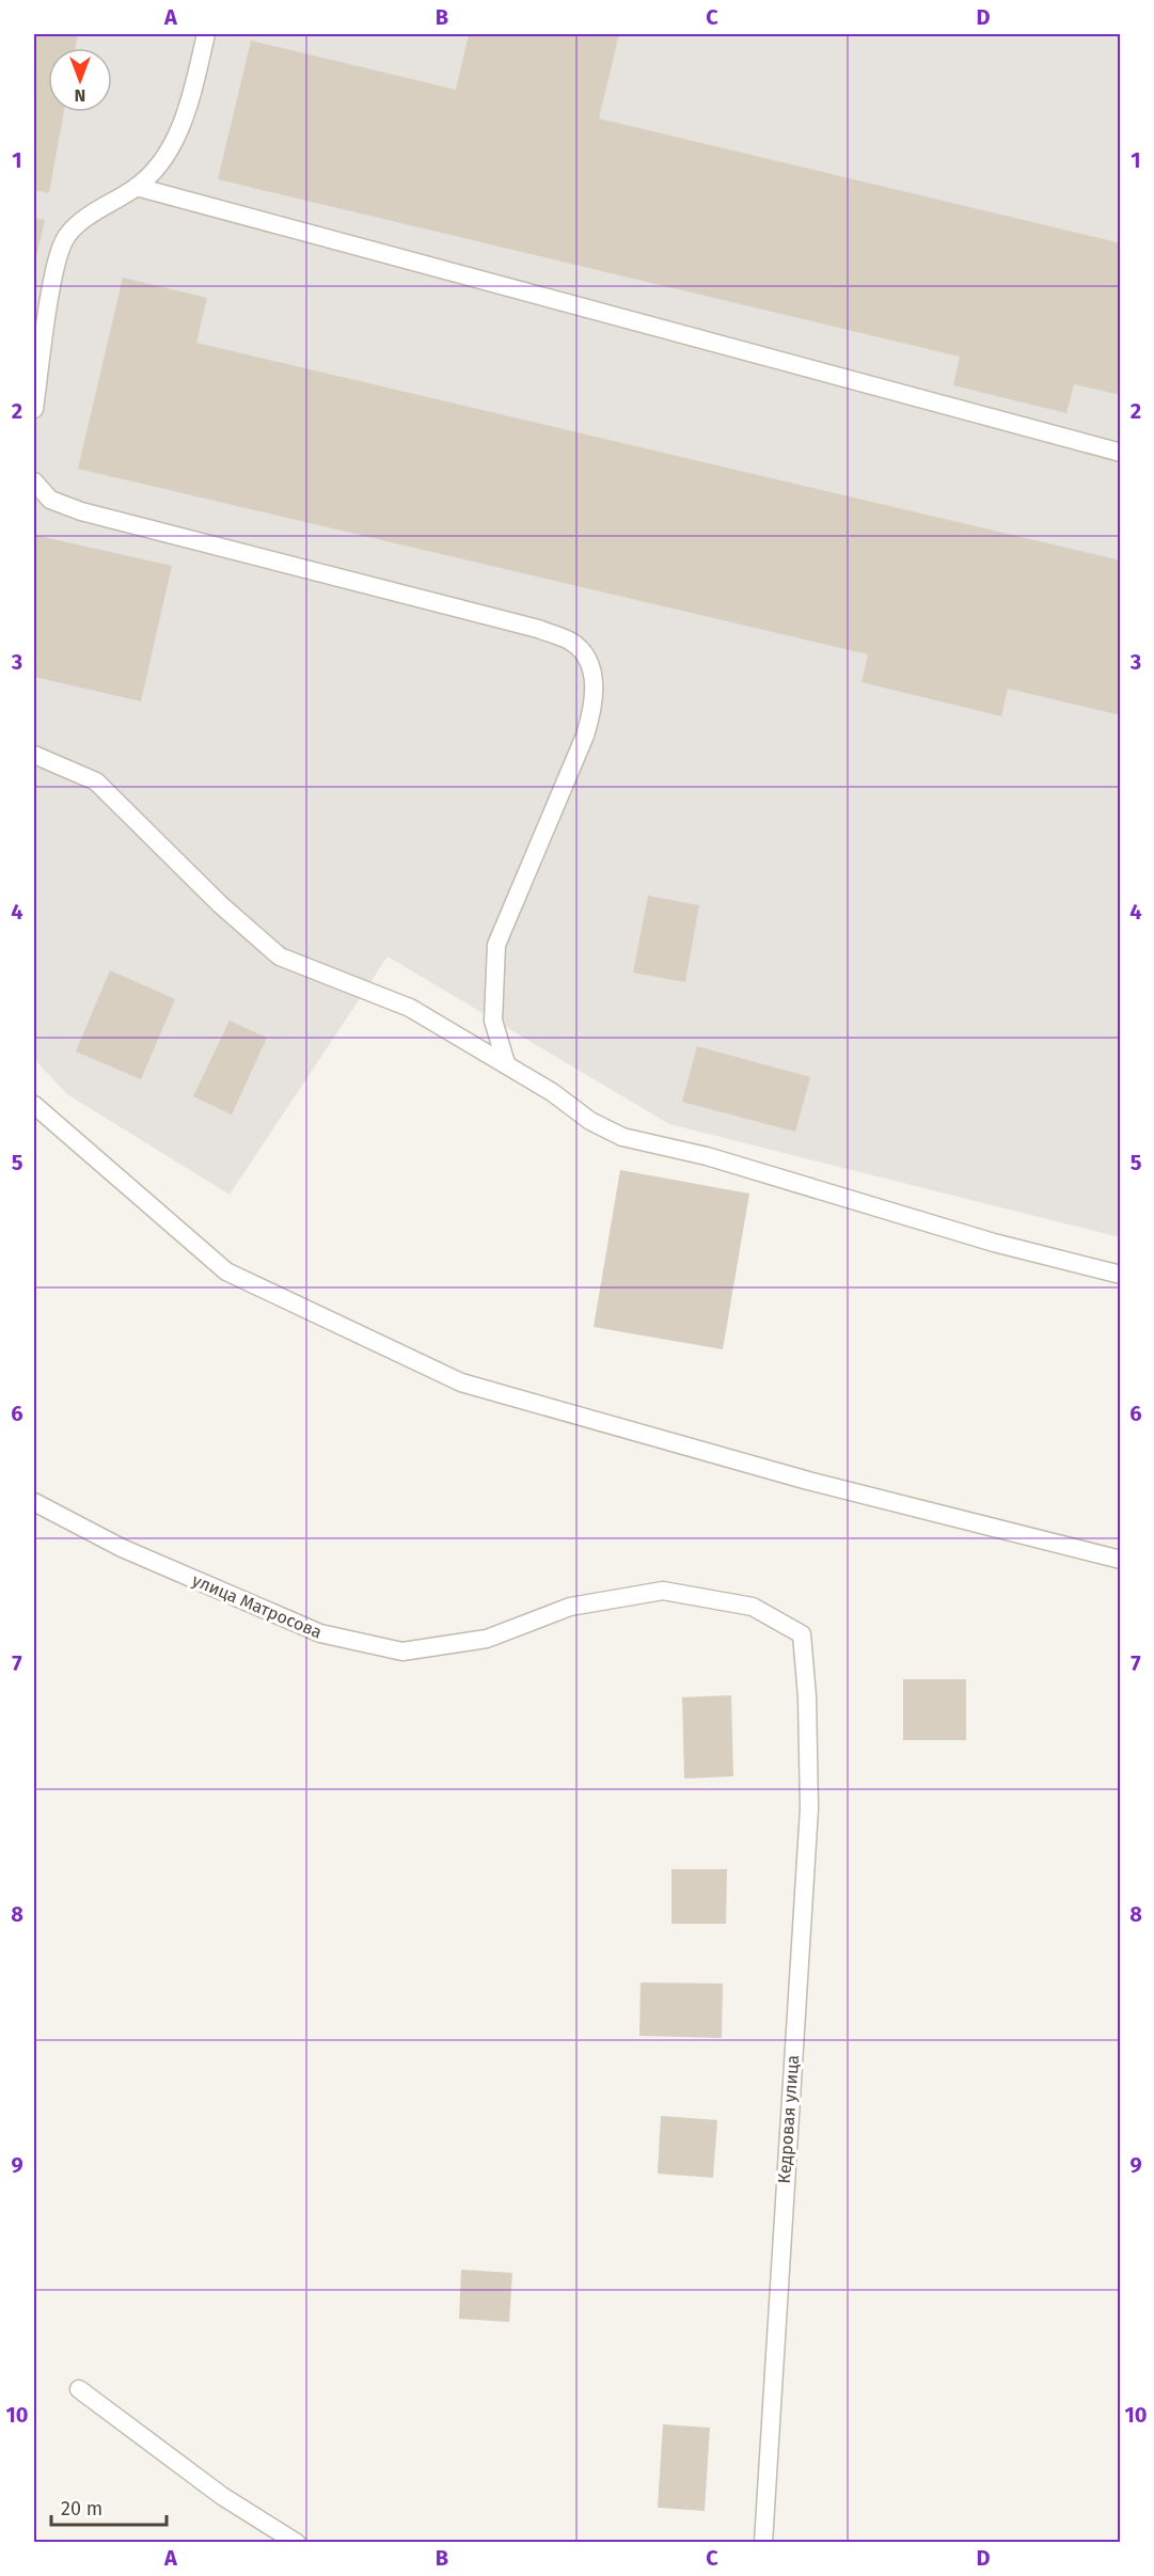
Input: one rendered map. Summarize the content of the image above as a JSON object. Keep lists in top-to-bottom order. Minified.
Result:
{"streets":{"lane":["улица Матросова","Кедровая улица"]},"crossings":[["улица Матросова","Кедровая улица"]],"scale_bar":"20 m","north":"bottom","grid":{"columns":["A","B","C","D"],"rows":["1","2","3","4","5","6","7","8","9","10"]}}
